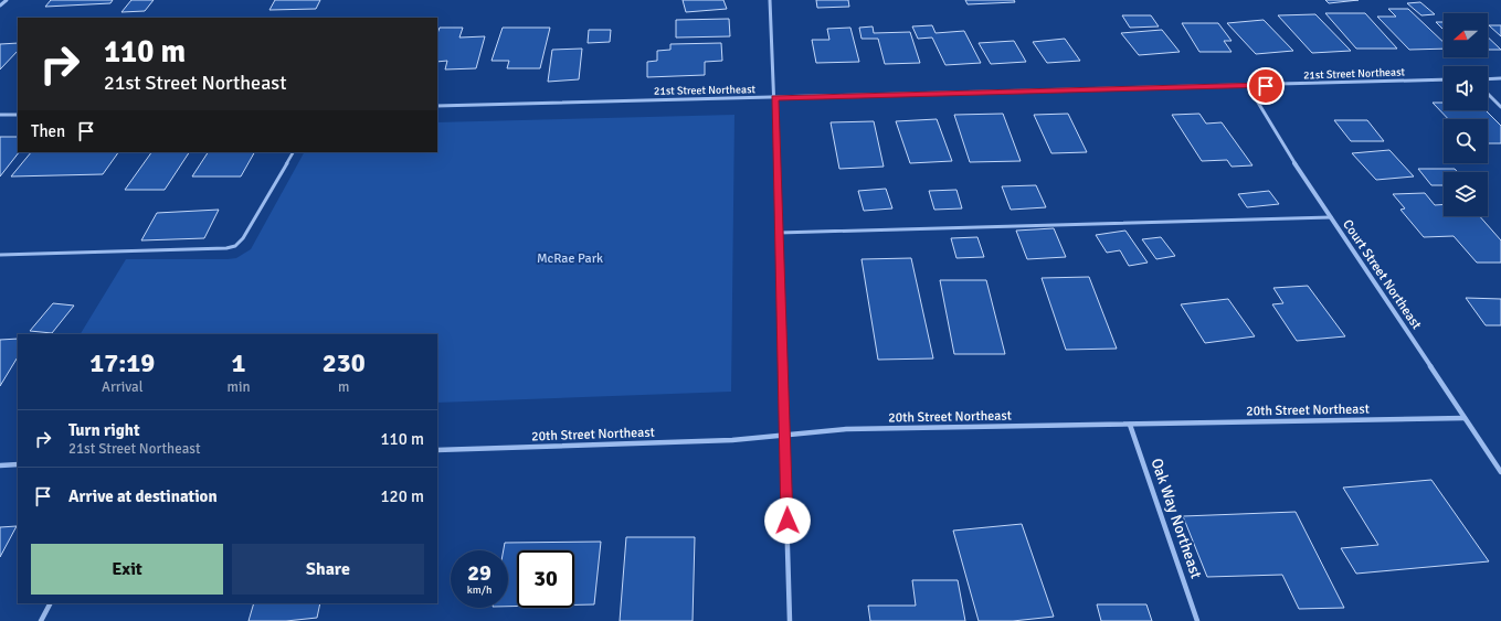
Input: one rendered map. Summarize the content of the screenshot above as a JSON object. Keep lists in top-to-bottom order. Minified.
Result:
{"streets":{"street":["21st Street Northeast","Court Street Northeast","20th Street Northeast","Oak Way Northeast"]},"crossings":[["21st Street Northeast","Court Street Northeast"],["Court Street Northeast","20th Street Northeast"],["20th Street Northeast","Oak Way Northeast"]],"parks":["McRae Park"],"north":"left","page":{"turn":["110 m","21st Street Northeast"],"then":"Then","eta":["17:19","Arrival","1","min","230","m"],"list":[{"name":"Turn right","note":"21st Street Northeast","value":"110 m"},{"name":"Arrive at destination","value":"120 m"}],"buttons":["Exit","Share"],"speed":"29 km/h","limit":"30"}}
